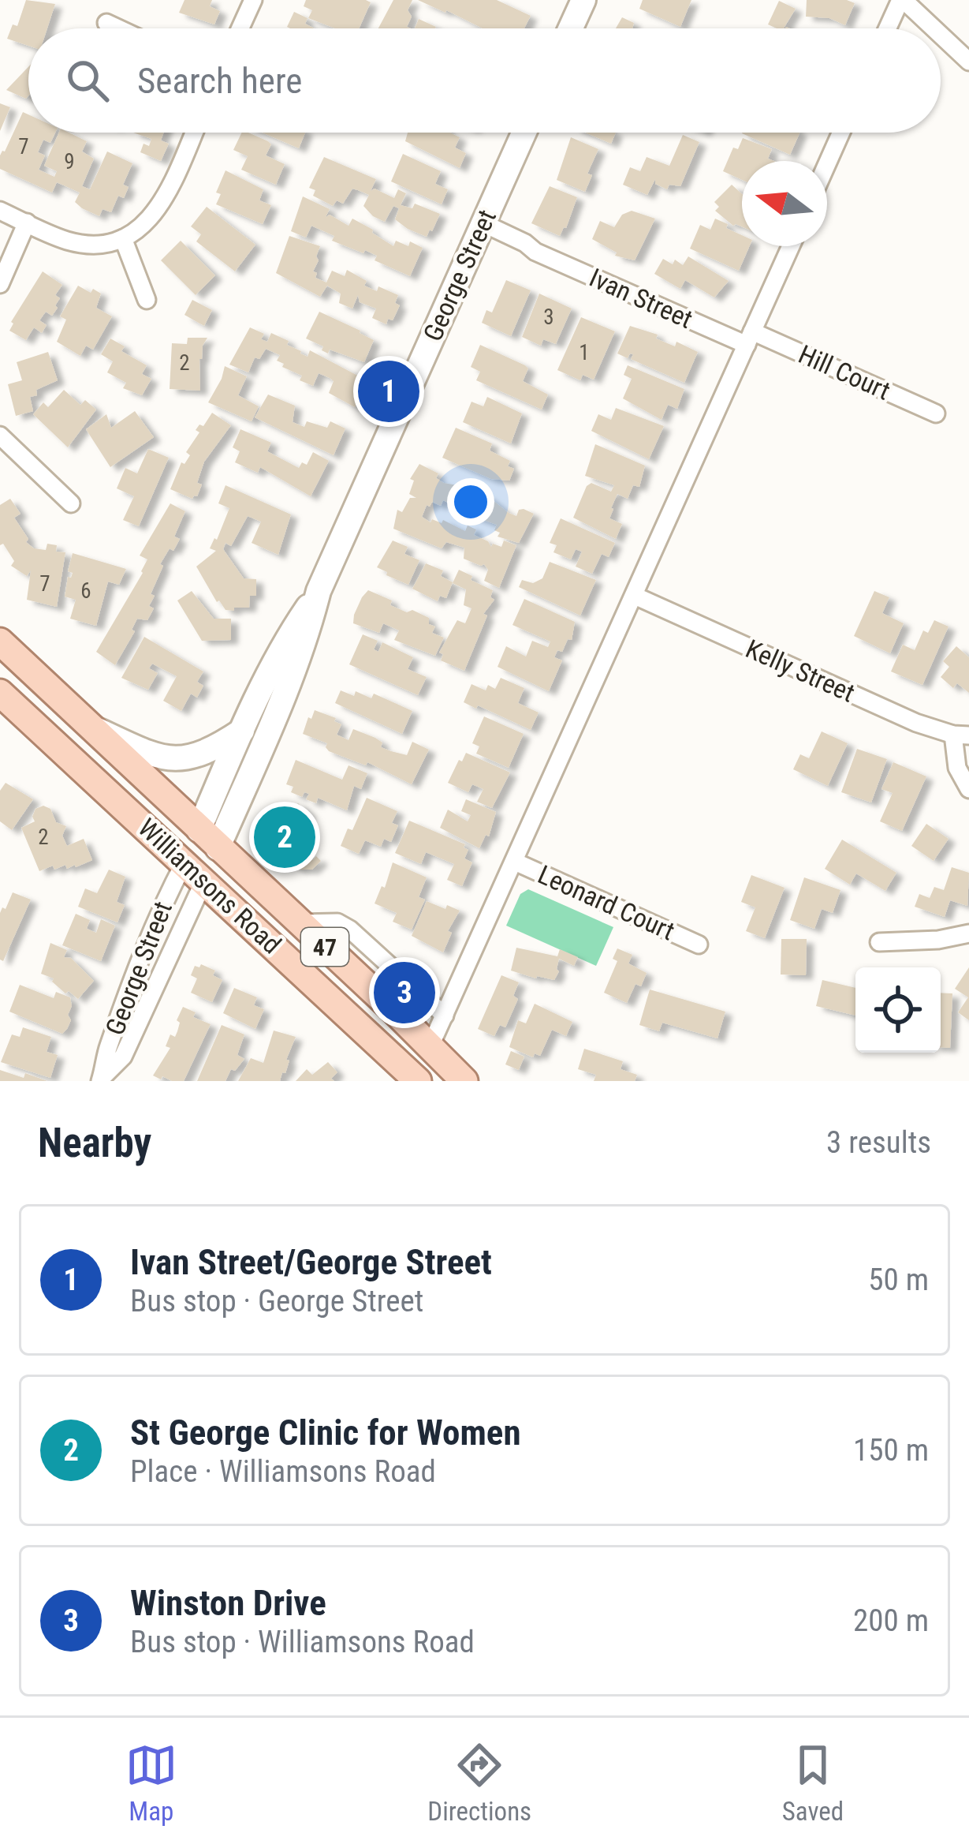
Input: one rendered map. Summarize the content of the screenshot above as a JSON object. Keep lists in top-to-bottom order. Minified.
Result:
{"streets":{"main road":["George Street","Williamsons Road","47"],"street":["Ivan Street","Hill Court","Kelly Street","Leonard Court"]},"crossings":[["George Street","Ivan Street"],["George Street","Williamsons Road"],["Ivan Street","Hill Court"]],"house_numbers":["7","9","3","1","2","7","6","2"],"north":"left","page":{"search":"Search here","pins":["1","2","3"],"heading":["Nearby","3 results"],"list":[{"mark":"1","name":"Ivan Street/George Street","note":"Bus stop · George Street","value":"50 m"},{"mark":"2","name":"St George Clinic for Women","note":"Place · Williamsons Road","value":"150 m"},{"mark":"3","name":"Winston Drive","note":"Bus stop · Williamsons Road","value":"200 m"}],"nav":["Map","Directions","Saved"]}}
